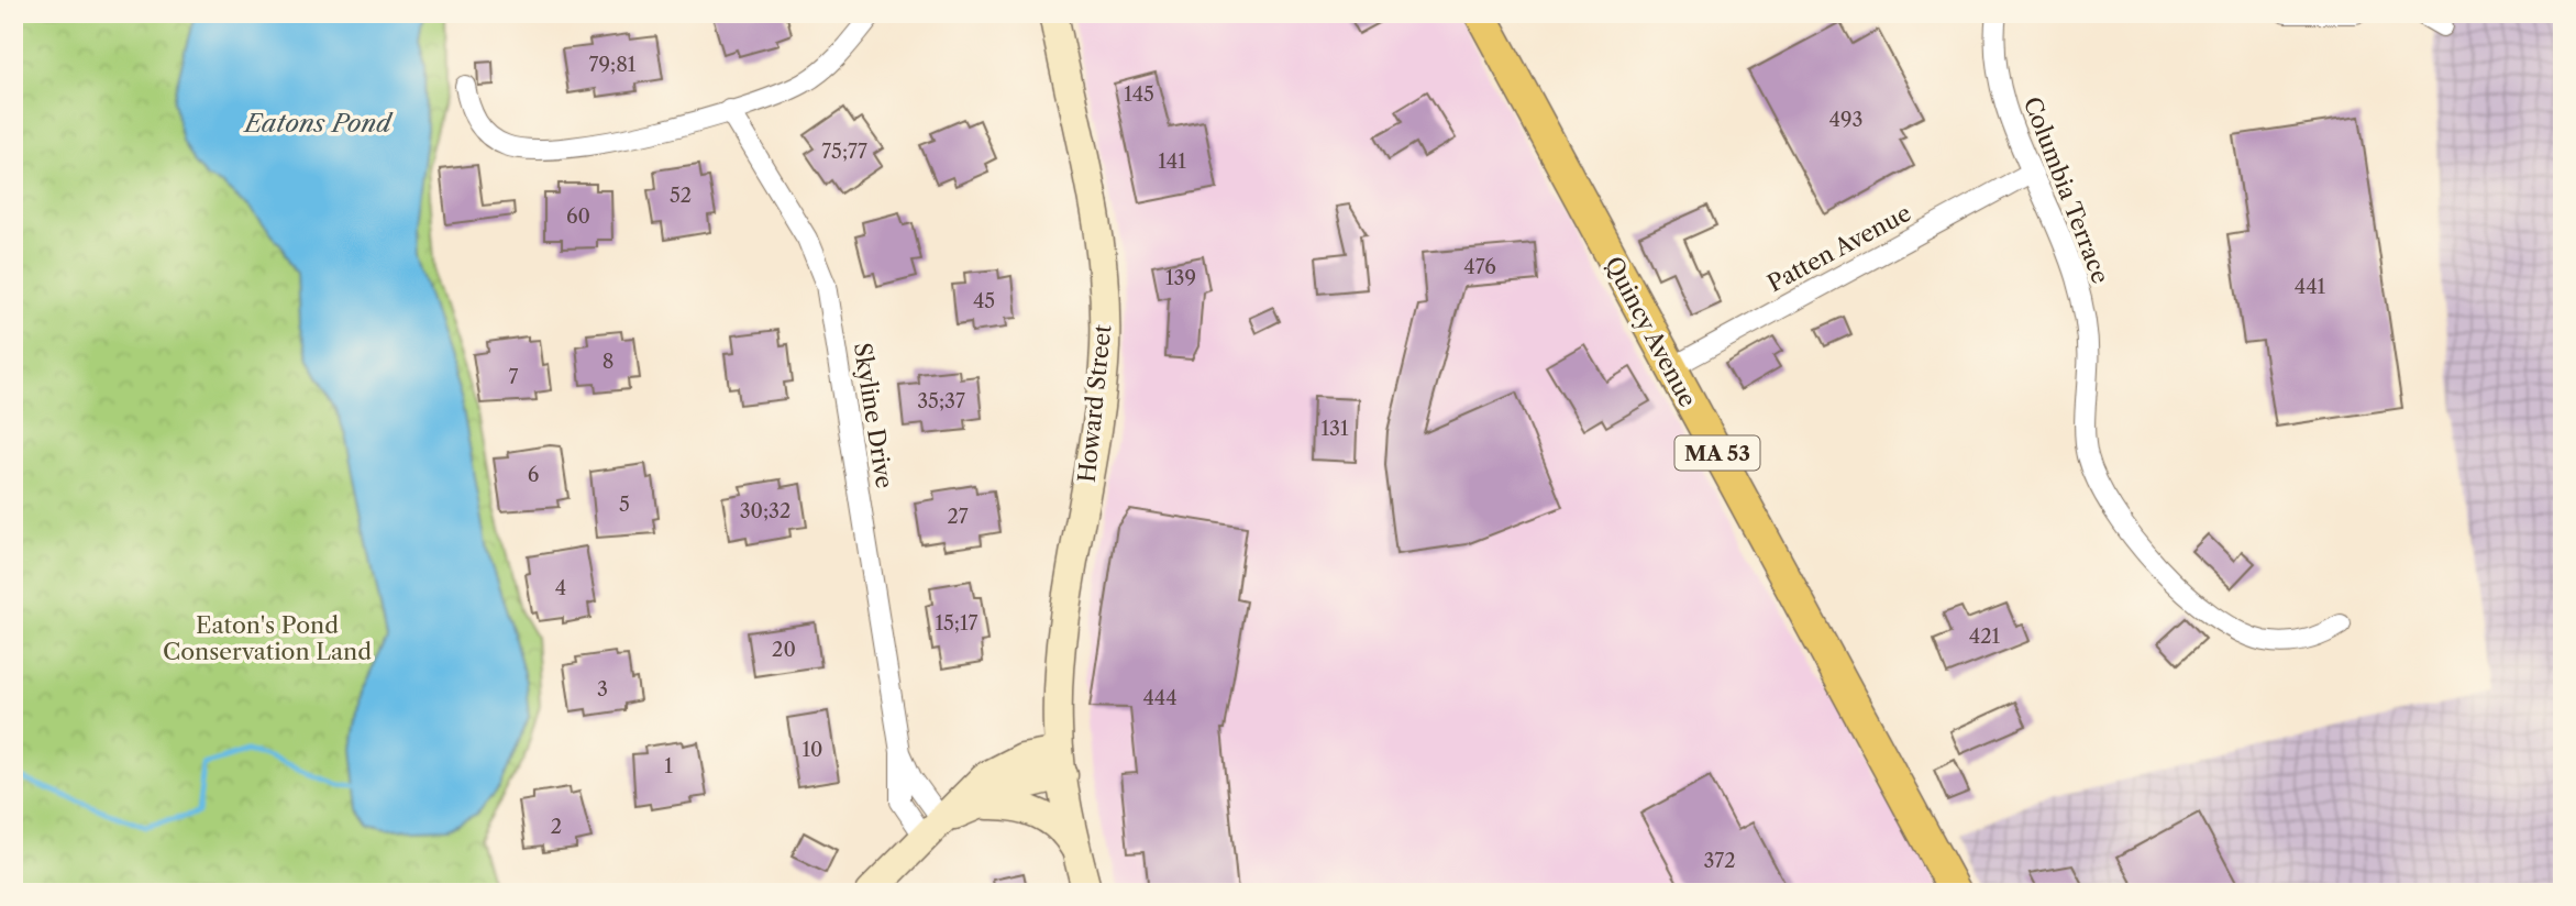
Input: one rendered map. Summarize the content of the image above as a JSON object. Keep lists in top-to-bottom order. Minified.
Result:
{"streets":{"main road":["Quincy Avenue","MA 53"],"street":["Columbia Terrace","Patten Avenue","Howard Street","Skyline Drive"]},"crossings":[["Columbia Terrace","Patten Avenue"],["Patten Avenue","Quincy Avenue"]],"water":["Eatons Pond"],"parks":["Eaton's Pond Conservation Land"],"house_numbers":["79;81","145","493","75;77","141","52","60","476","139","441","45","8","7","35;37","131","6","5","30;32","27","4","15;17","421","20","3","444","10","1","2","372"]}
